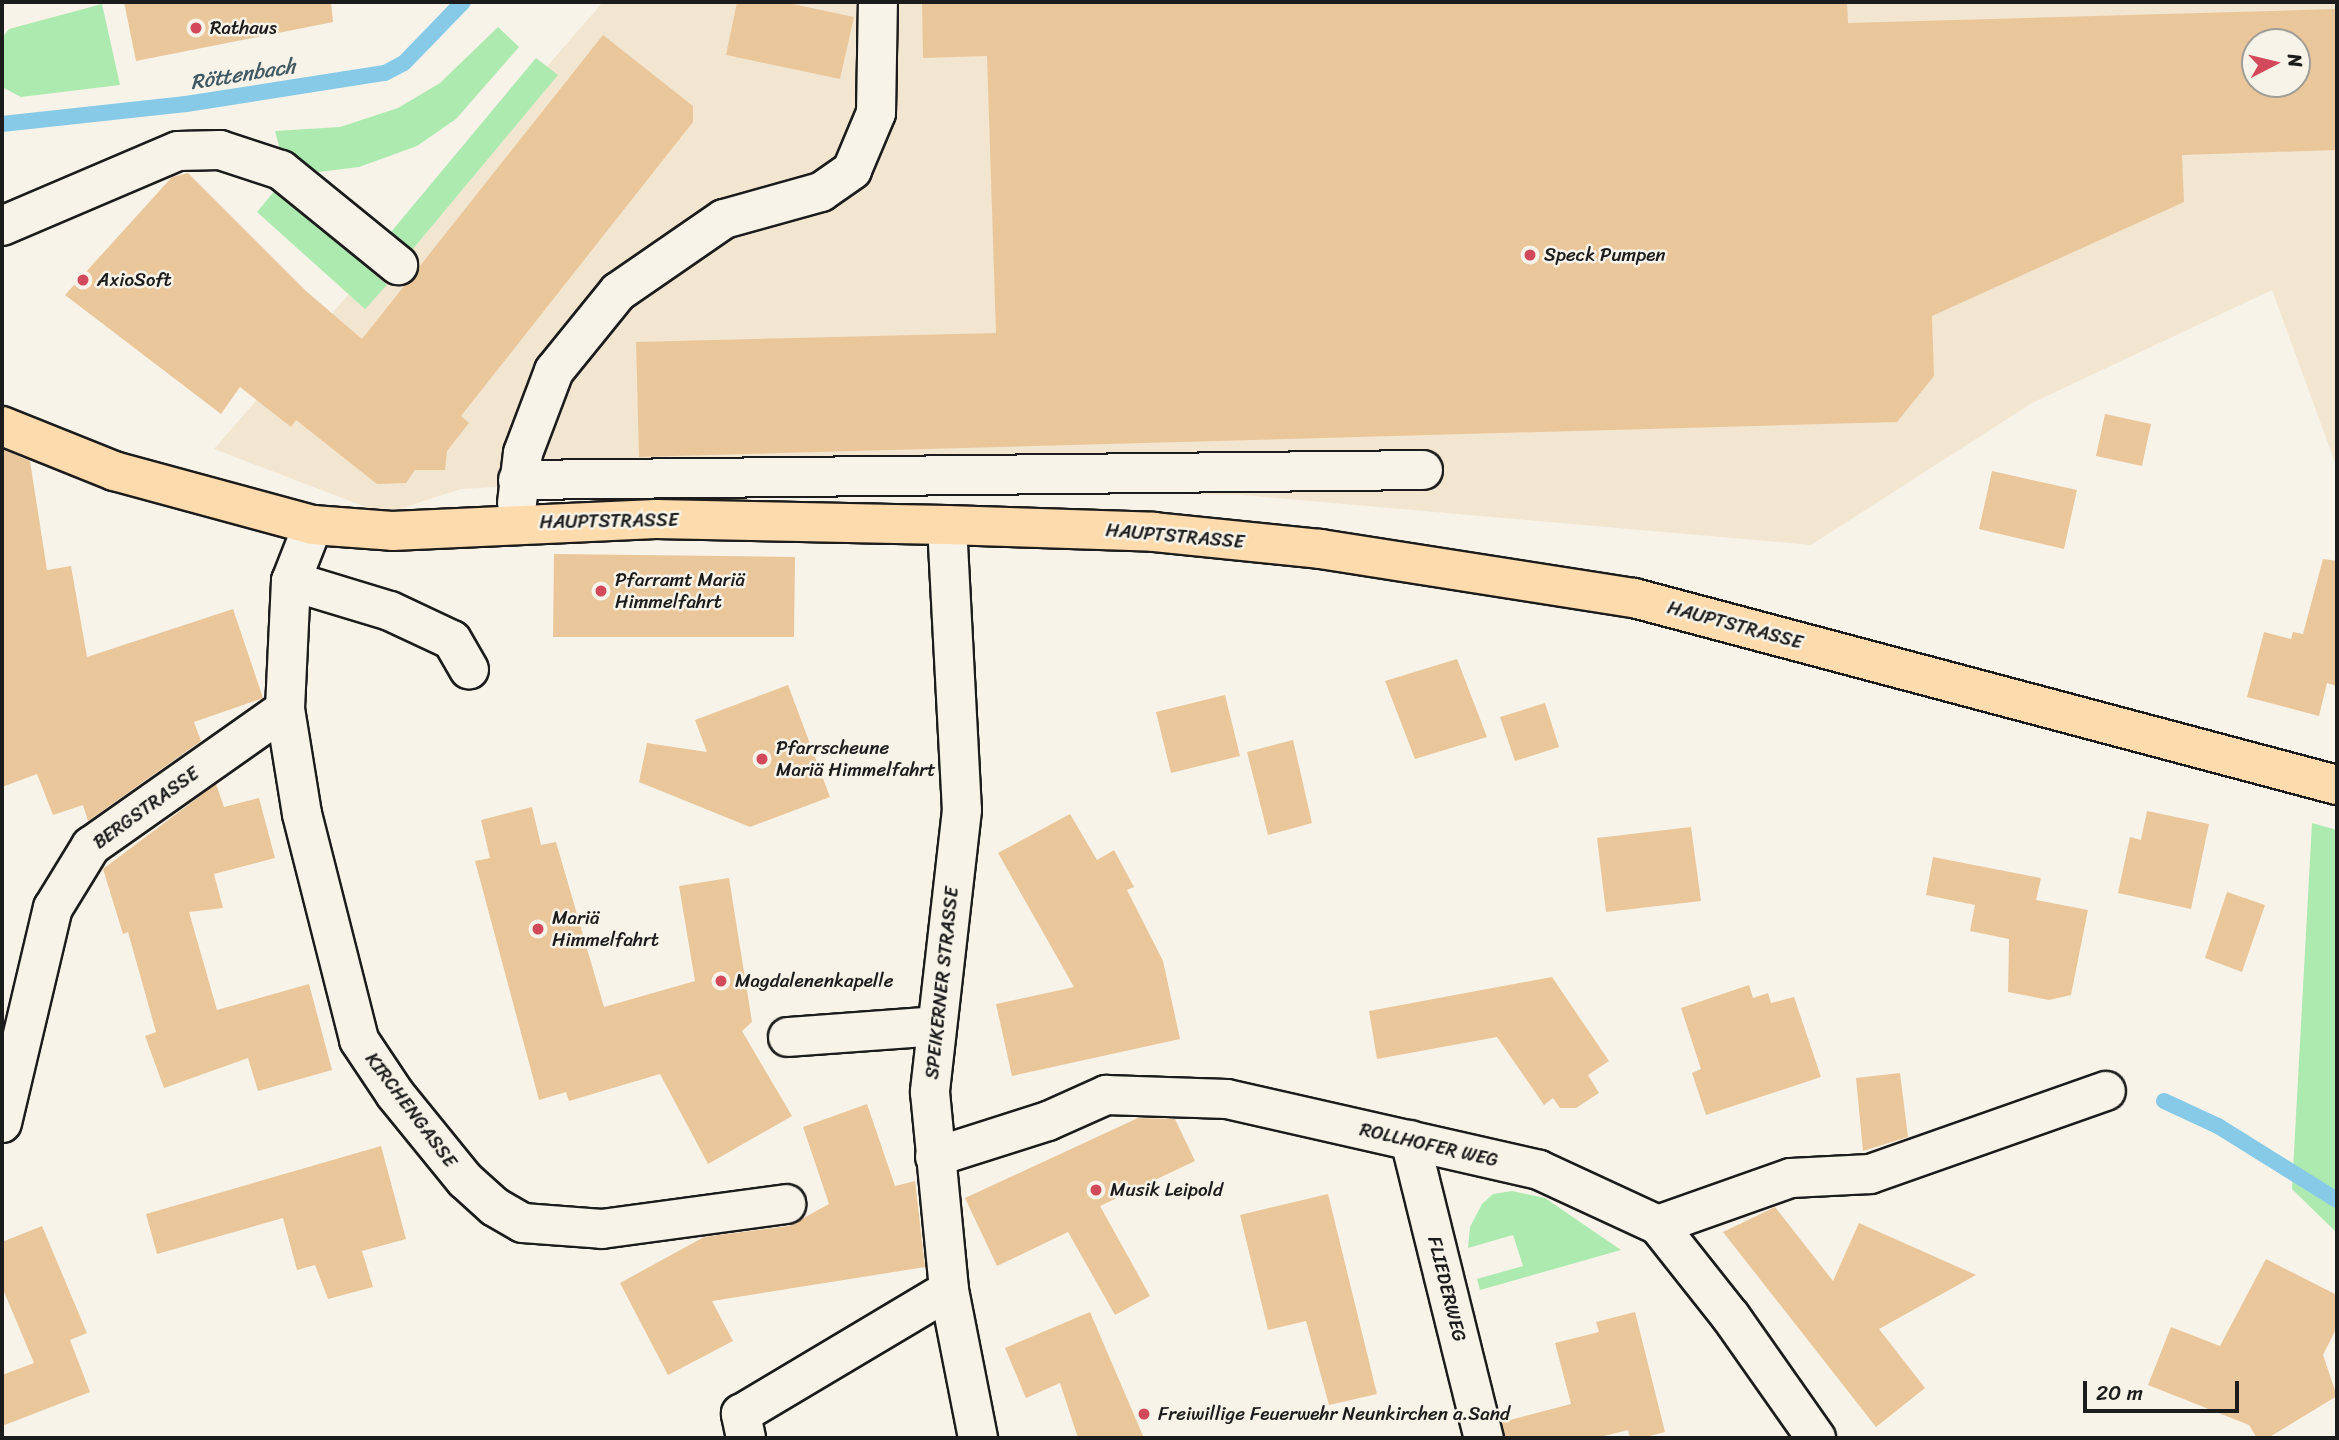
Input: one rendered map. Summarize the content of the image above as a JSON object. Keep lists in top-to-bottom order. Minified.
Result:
{"streets":{"main road":["HAUPTSTRASSE"],"street":["BERGSTRASSE","SPEIKERNER STRASSE","KIRCHENGASSE","ROLLHOFER WEG","FLIEDERWEG"]},"crossings":[["HAUPTSTRASSE","SPEIKERNER STRASSE"],["BERGSTRASSE","KIRCHENGASSE"],["SPEIKERNER STRASSE","ROLLHOFER WEG"],["ROLLHOFER WEG","FLIEDERWEG"]],"water":["Röttenbach"],"places":["Rathaus","Speck Pumpen","AxioSoft","Pfarramt Mariä Himmelfahrt","Pfarrscheune Mariä Himmelfahrt","Mariä Himmelfahrt","Magdalenenkapelle","Musik Leipold","Freiwillige Feuerwehr Neunkirchen a.Sand"],"scale_bar":"20 m","north":"right"}
